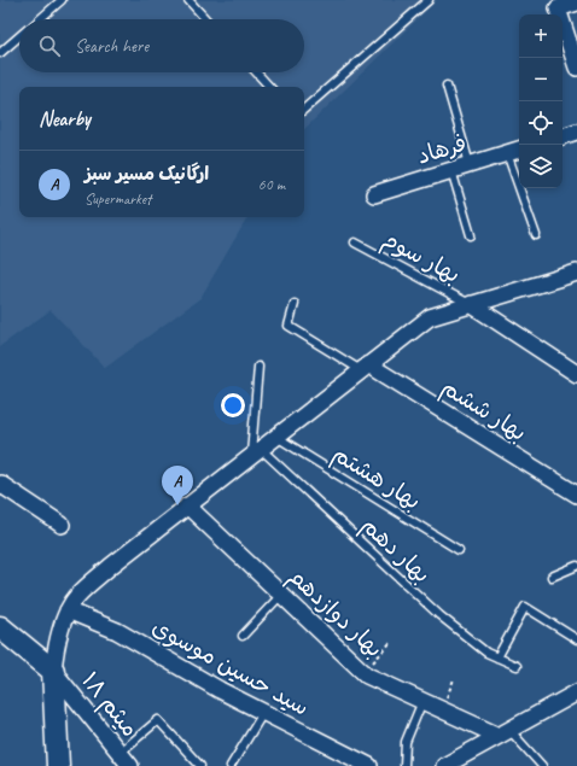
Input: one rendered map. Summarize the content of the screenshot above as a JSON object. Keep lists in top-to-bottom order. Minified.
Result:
{"streets":{"street":["فرهاد","بهار ششم","بهار دوازدهم","سید حسین موسوی","میثم ۱۸"],"lane":["بهار سوم","بهار هشتم","بهار دهم"]},"page":{"map_buttons":["+","−"],"search":"Search here","heading":"Nearby","list":[{"mark":"A","name":"ارگانیک مسیر سبز","note":"Supermarket","value":"60 m"}],"pins":"A"}}
